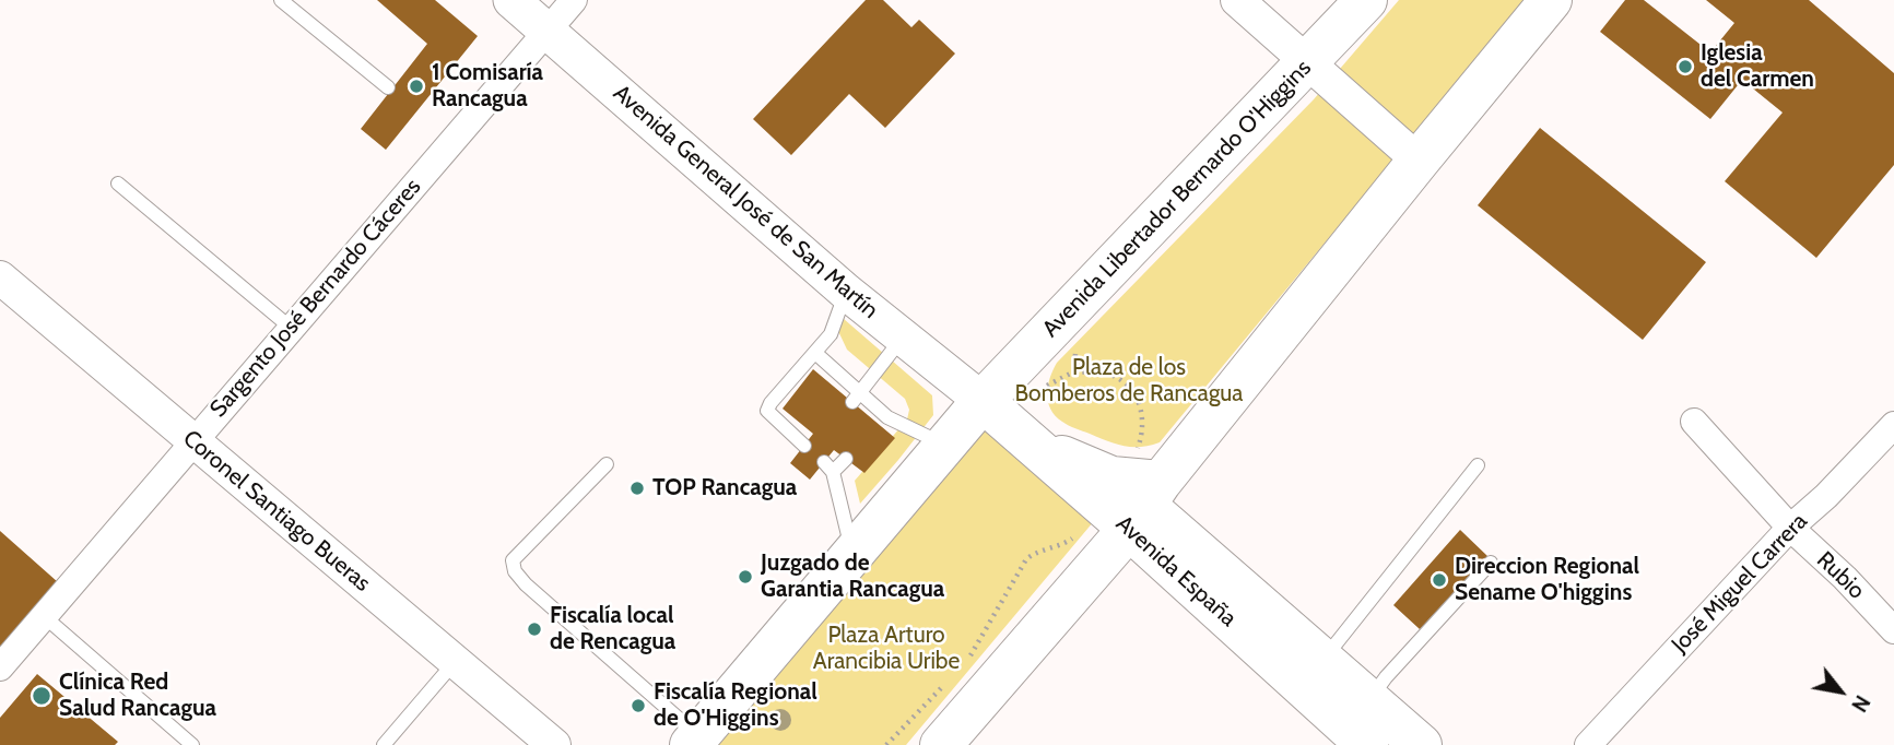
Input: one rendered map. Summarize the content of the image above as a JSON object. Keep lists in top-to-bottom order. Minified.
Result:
{"streets":{"main road":["Avenida Libertador Bernardo O'Higgins","Avenida General José de San Martín","Avenida España"],"street":["Sargento José Bernardo Cáceres","Coronel Santiago Bueras","Rubio","José Miguel Carrera"]},"crossings":[["Avenida Libertador Bernardo O'Higgins","Avenida General José de San Martín"],["Avenida General José de San Martín","Sargento José Bernardo Cáceres"],["Sargento José Bernardo Cáceres","Coronel Santiago Bueras"],["Rubio","José Miguel Carrera"]],"parks":["Plaza de los Bomberos de Rancagua","Plaza Arturo Arancibia Uribe"],"places":["Iglesia del Carmen","1 Comisaría Rancagua","TOP Rancagua","Juzgado de Garantia Rancagua","Direccion Regional Sename O'higgins","Fiscalía local de Rencagua","Clínica Red Salud Rancagua","Fiscalía Regional de O'Higgins"],"north":"bottom right"}
